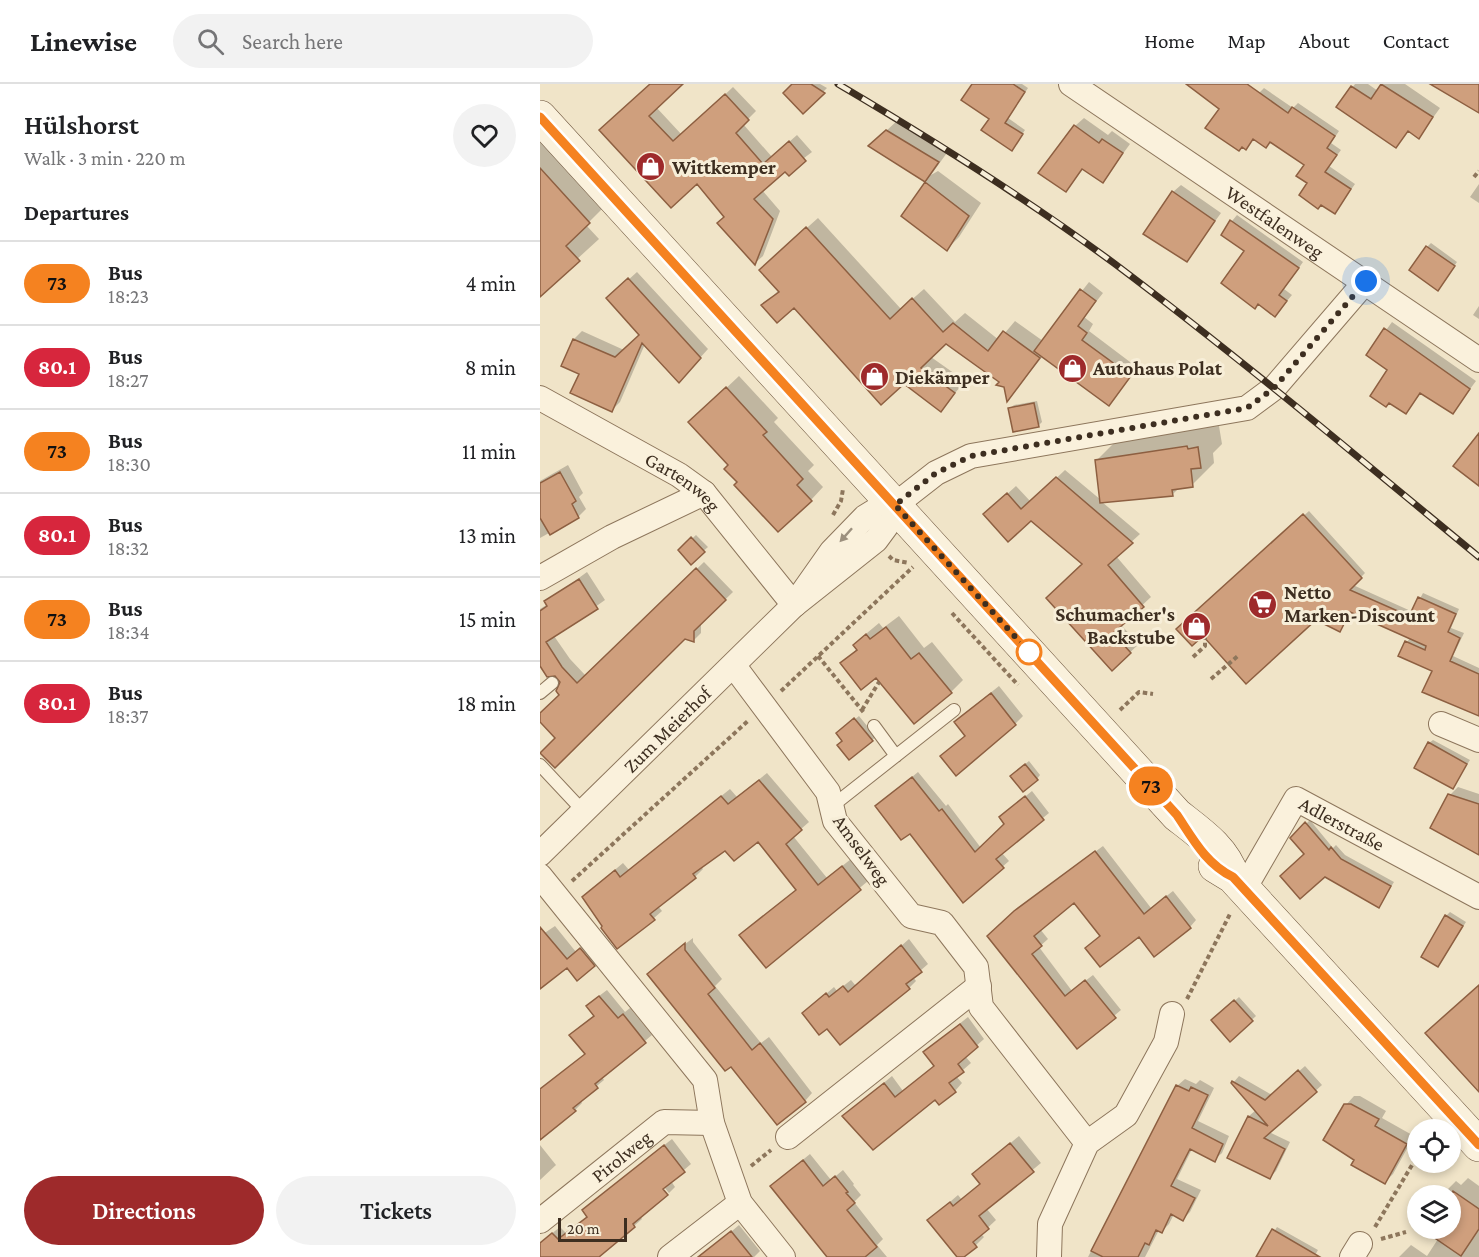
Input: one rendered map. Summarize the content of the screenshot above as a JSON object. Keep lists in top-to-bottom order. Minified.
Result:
{"streets":{"street":["Westfalenweg","Gartenweg","Zum Meierhof","Adlerstraße","Amselweg","Pirolweg"]},"crossings":[["Gartenweg","Zum Meierhof"],["Zum Meierhof","Amselweg"]],"places":{"shop":["Wittkemper","Autohaus Polat","Diekämper","Schumacher's Backstube"],"supermarket":["Netto Marken-Discount"]},"lines":["bus line 73"],"scale_bar":"20 m","page":{"header":"Linewise","search":"Search here","nav":["Home","Map","About","Contact"],"heading":[["Hülshorst","Walk · 3 min · 220 m"],"Departures"],"on_map":"73","list":[{"mark":"73","name":"Bus","note":"18:23","value":"4 min"},{"mark":"80.1","name":"Bus","note":"18:27","value":"8 min"},{"mark":"73","name":"Bus","note":"18:30","value":"11 min"},{"mark":"80.1","name":"Bus","note":"18:32","value":"13 min"},{"mark":"73","name":"Bus","note":"18:34","value":"15 min"},{"mark":"80.1","name":"Bus","note":"18:37","value":"18 min"}],"buttons":["Directions","Tickets"],"scale":"20 m"}}
